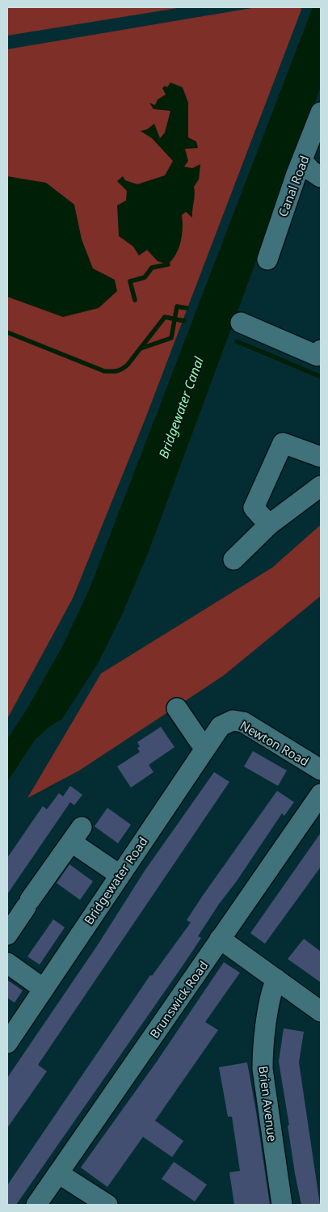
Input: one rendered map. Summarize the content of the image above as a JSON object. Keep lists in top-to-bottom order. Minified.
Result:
{"streets":{"street":["Canal Road","Newton Road","Bridgewater Road","Brunswick Road","Brien Avenue"]},"crossings":[["Newton Road","Bridgewater Road"]],"water":["Bridgewater Canal"]}
